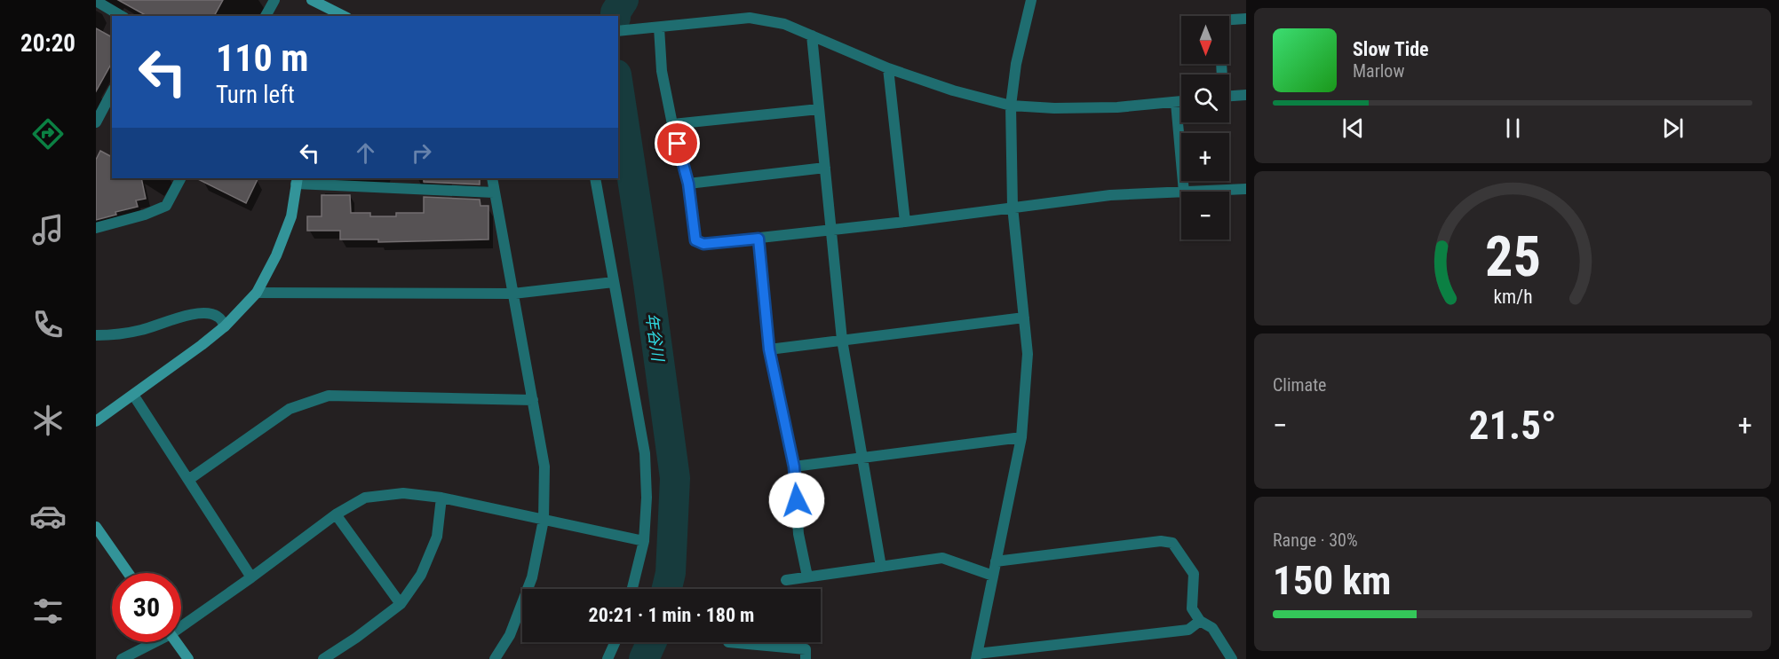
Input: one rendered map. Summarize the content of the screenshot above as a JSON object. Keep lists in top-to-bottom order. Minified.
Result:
{"water":["年谷川"],"north":"bottom","page":{"tabs":"20:20","map_buttons":["+","−"],"turn":["110 m","Turn left"],"song":["Slow Tide","Marlow"],"tile":["Climate",["Range · 30%","150 km"]],"heat":["−","21.5°","+"],"limit":"30","trip":"20:21 · 1 min · 180 m","gauge":["25","km/h"]}}
